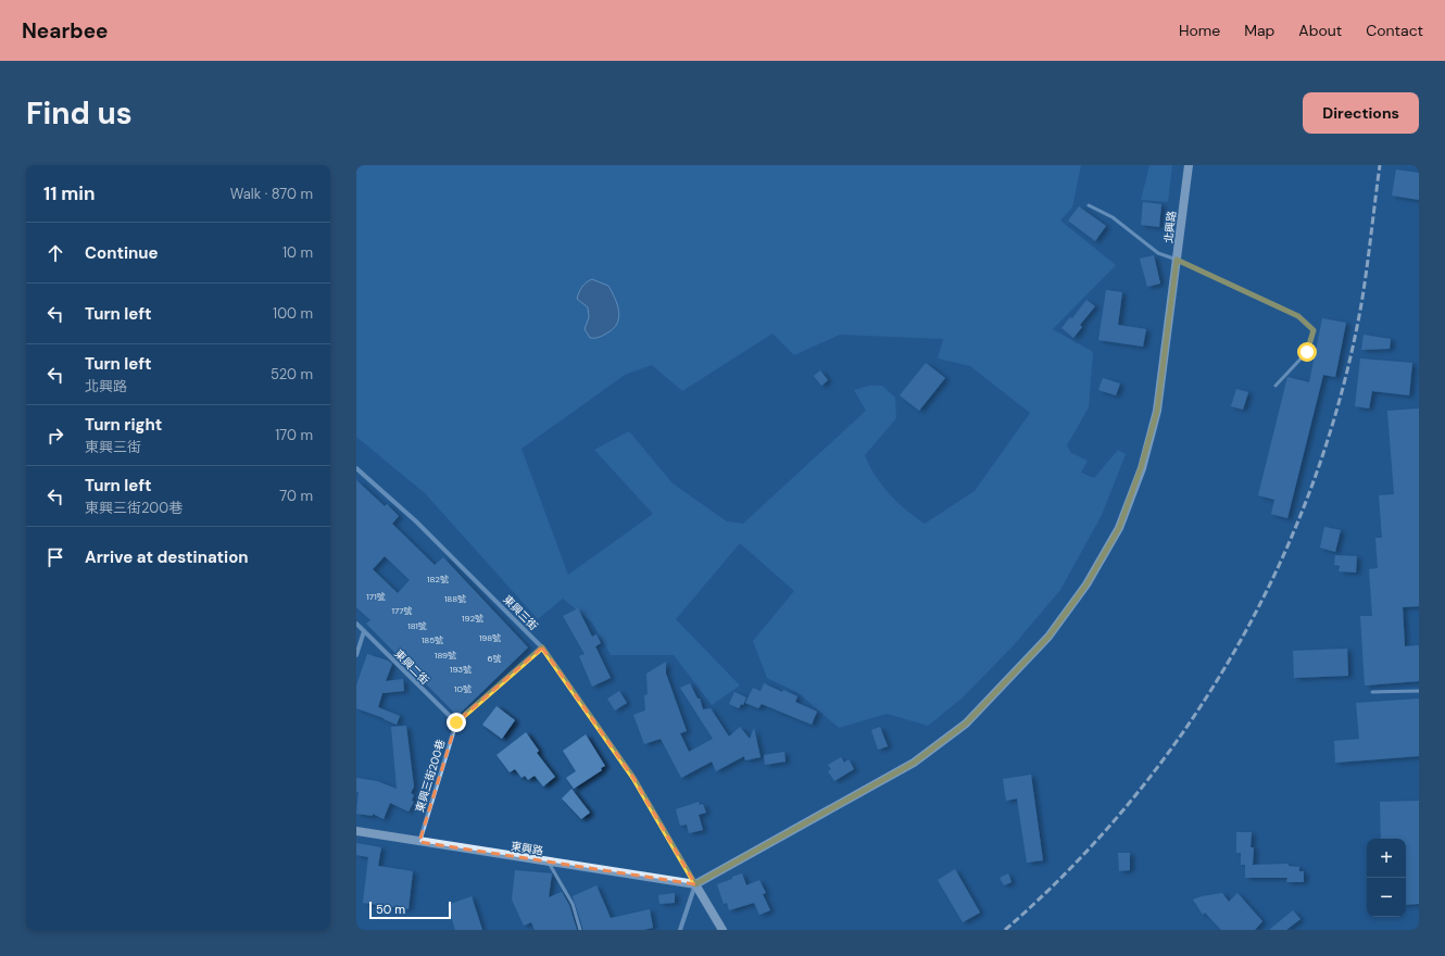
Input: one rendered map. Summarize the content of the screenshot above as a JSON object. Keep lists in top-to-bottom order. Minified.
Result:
{"streets":{"street":["北興路","東興三街","東興二街","東興三街200巷","東興路"]},"crossings":[["北興路","東興三街"],["北興路","東興路"],["東興三街","東興路"],["東興二街","東興三街200巷"],["東興三街200巷","東興路"]],"house_numbers":["182號","171號","188號","177號","192號","181號","198號","185號","189號","6號","193號","10號"],"scale_bar":"50 m","page":{"header":"Nearbee","nav":["Home","Map","About","Contact"],"buttons":"Directions","title":"Find us","heading":["11 min","Walk · 870 m"],"list":[["Continue","10 m"],["Turn left","100 m"],["Turn left","北興路","520 m"],["Turn right","東興三街","170 m"],["Turn left","東興三街200巷","70 m"],"Arrive at destination"],"map_buttons":["+","−"],"scale":"50 m"}}
